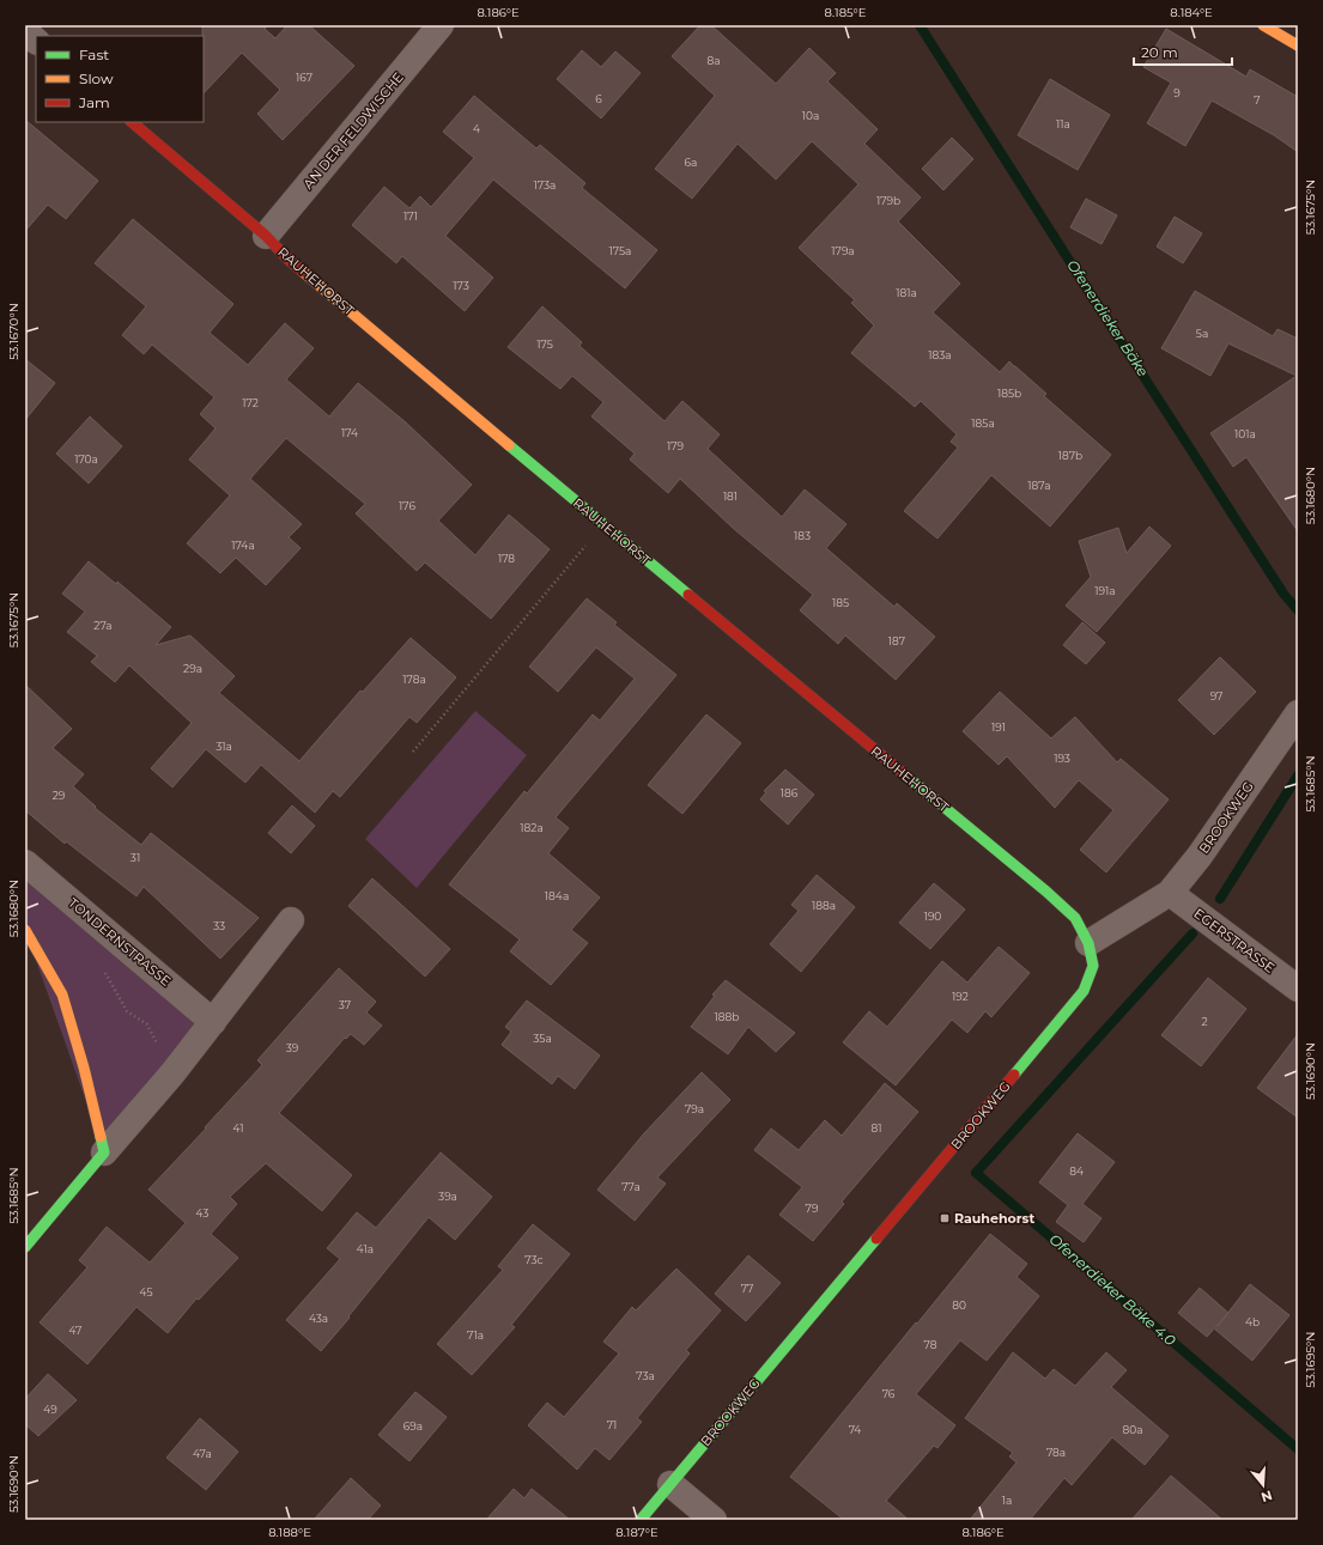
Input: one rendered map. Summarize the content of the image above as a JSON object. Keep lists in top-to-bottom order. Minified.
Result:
{"streets":{"street":["AN DER FELDWISCHE","RAUHEHORST","BROOKWEG","EGERSTRASSE","TONDERNSTRASSE"]},"crossings":[["AN DER FELDWISCHE","RAUHEHORST"],["RAUHEHORST","BROOKWEG"],["BROOKWEG","EGERSTRASSE"]],"water":["Ofenerdieker Bäke","Ofenerdieker Bäke 4.0"],"places":{"transit":["Rauhehorst"]},"house_numbers":["8a","167","9","6","7","10a","11a","4","6a","173a","179b","171","175a","179a","173","181a","5a","175","183a","185b","172","185a","174","101a","179","187b","170a","187a","181","176","183","174a","178","191a","185","27a","187","29a","178a","97","191","31a","193","186","29","182a","31","184a","188a","190","33","192","37","188b","2","35a","39","79a","41","81","84","77a","39a","79","43","41a","73c","77","45","80","43a","4b","47","71a","78","73a","76","49","71","69a","74","80a","78a","47a","1a"],"legend":["Fast","Slow","Jam"],"scale_bar":"20 m","north":"bottom","coordinates":["8.186°E","8.185°E","8.184°E","53.1675°N","53.1670°N","53.1680°N","53.1685°N","53.1690°N","53.1695°N","8.188°E","8.187°E"]}
